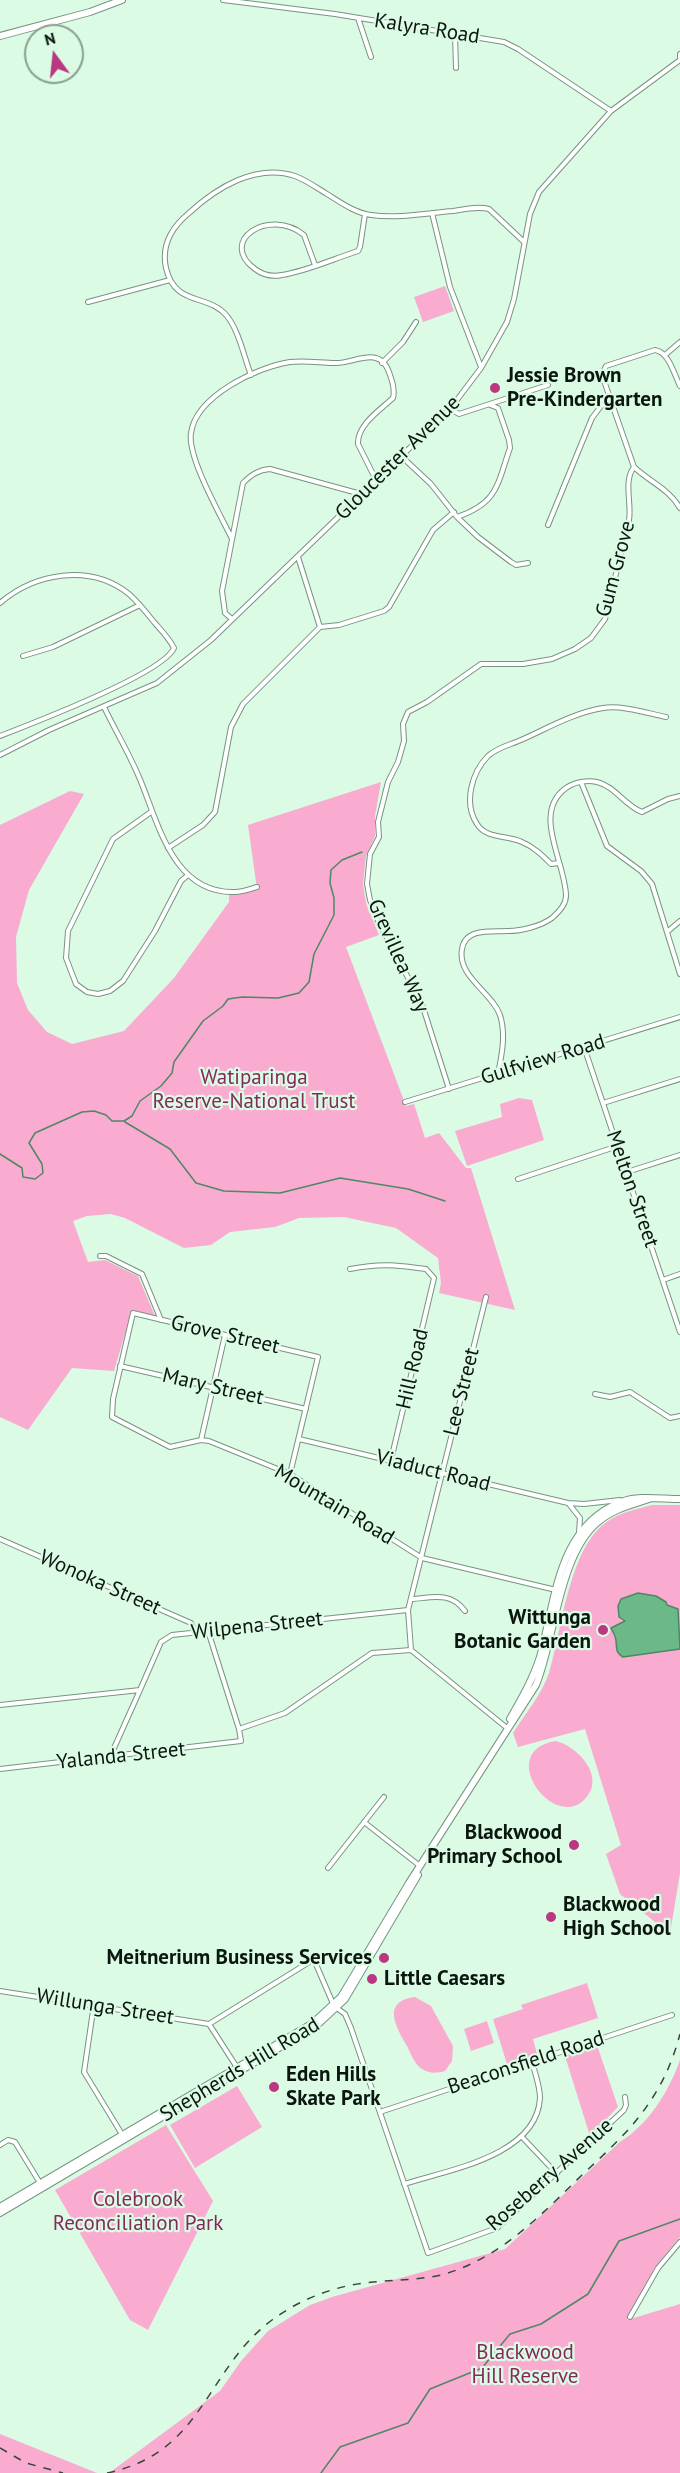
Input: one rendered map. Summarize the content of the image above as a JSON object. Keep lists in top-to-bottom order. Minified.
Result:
{"streets":{"main road":["Shepherds Hill Road"],"street":["Kalyra Road","Gloucester Avenue","Gum Grove","Grevillea Way","Gulfview Road","Melton Street","Grove Street","Hill Road","Mary Street","Lee Street","Viaduct Road","Mountain Road","Wonoka Street","Wilpena Street","Yalanda Street","Willunga Street","Beaconsfield Road","Roseberry Avenue"]},"crossings":[["Kalyra Road","Gloucester Avenue"],["Gum Grove","Grevillea Way"],["Grevillea Way","Gulfview Road"],["Gulfview Road","Melton Street"],["Grove Street","Mary Street"],["Hill Road","Viaduct Road"],["Lee Street","Viaduct Road"],["Lee Street","Mountain Road"],["Viaduct Road","Shepherds Hill Road"],["Wonoka Street","Wilpena Street"],["Wilpena Street","Yalanda Street"]],"parks":["Watiparinga Reserve-National Trust","Colebrook Reconciliation Park","Blackwood Hill Reserve"],"places":["Jessie Brown Pre-Kindergarten","Wittunga Botanic Garden","Blackwood Primary School","Blackwood High School","Meitnerium Business Services","Little Caesars","Eden Hills Skate Park"],"north":"top"}
